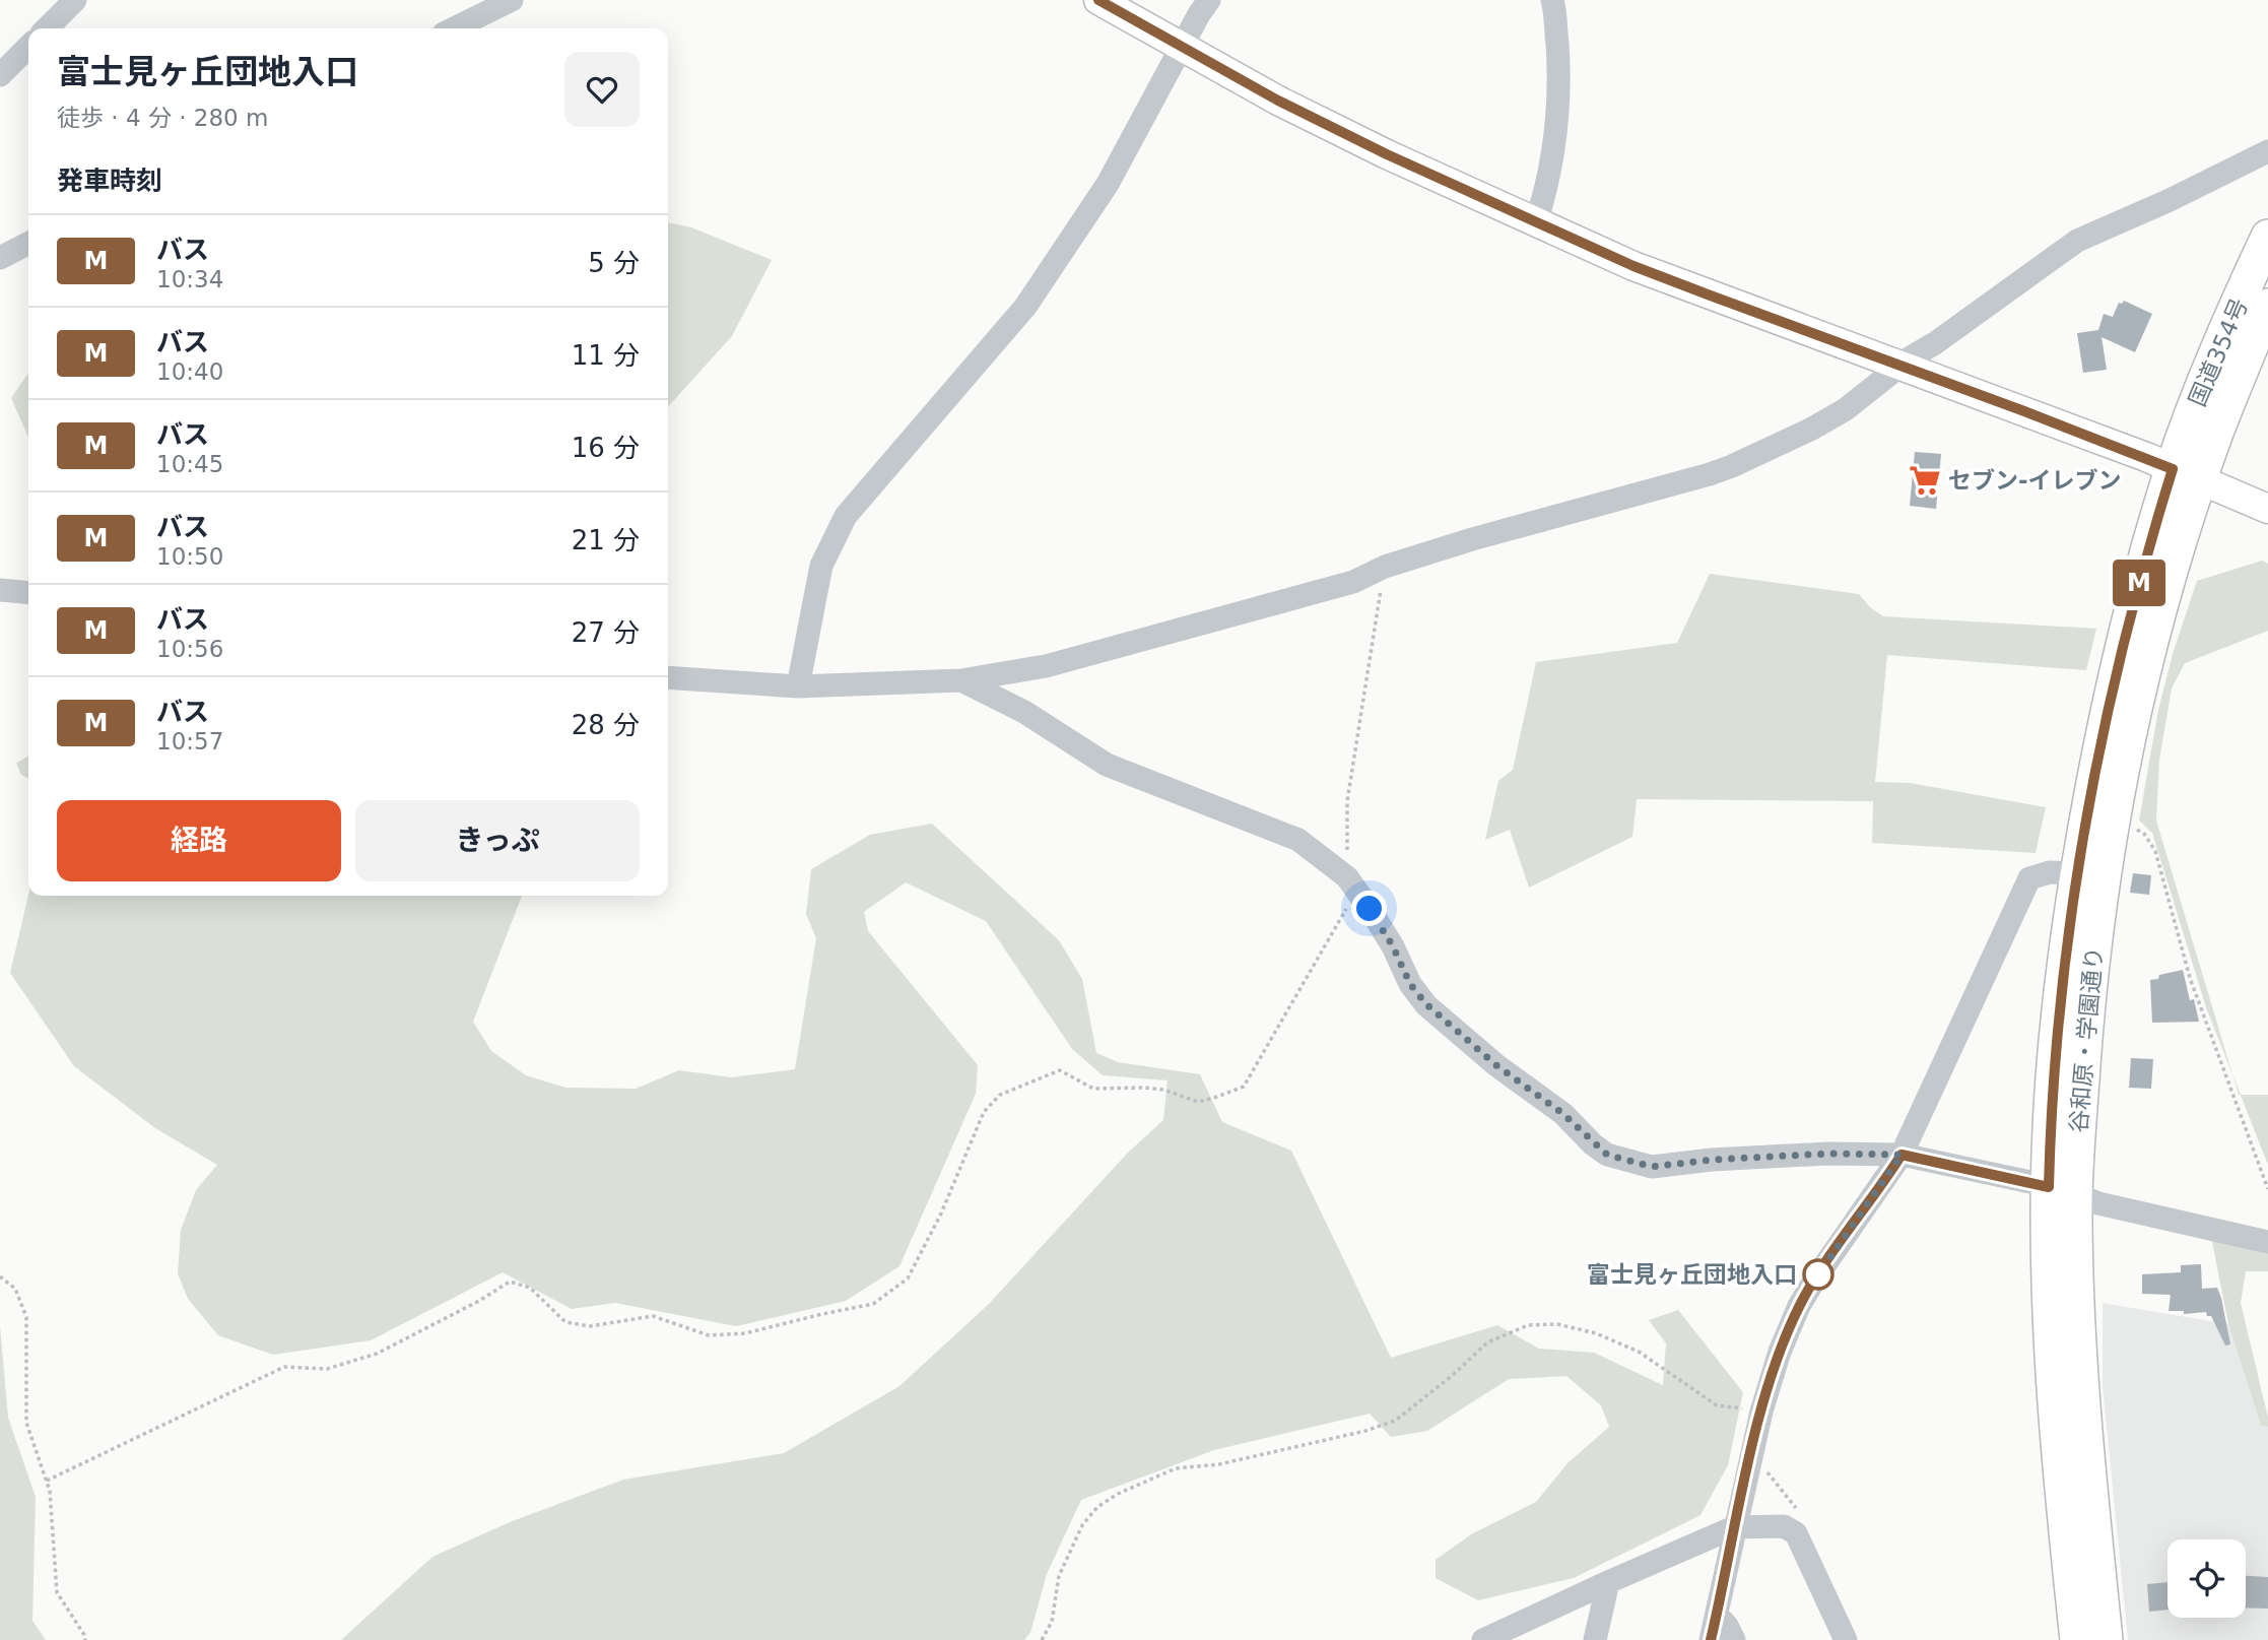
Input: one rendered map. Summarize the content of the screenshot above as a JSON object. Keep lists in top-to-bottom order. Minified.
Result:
{"streets":{"highway":["国道354号","谷和原・学園通り"]},"crossings":[["国道354号","谷和原・学園通り"]],"places":{"supermarket":["セブン-イレブン"],"other":["富士見ヶ丘団地入口"]},"lines":["bus line M"],"page":{"on_map":"M","heading":[["富士見ヶ丘団地入口","徒歩 · 4 分 · 280 m"],"発車時刻"],"list":[{"mark":"M","name":"バス","note":"10:34","value":"5 分"},{"mark":"M","name":"バス","note":"10:40","value":"11 分"},{"mark":"M","name":"バス","note":"10:45","value":"16 分"},{"mark":"M","name":"バス","note":"10:50","value":"21 分"},{"mark":"M","name":"バス","note":"10:56","value":"27 分"},{"mark":"M","name":"バス","note":"10:57","value":"28 分"}],"buttons":["経路","きっぷ"]}}
